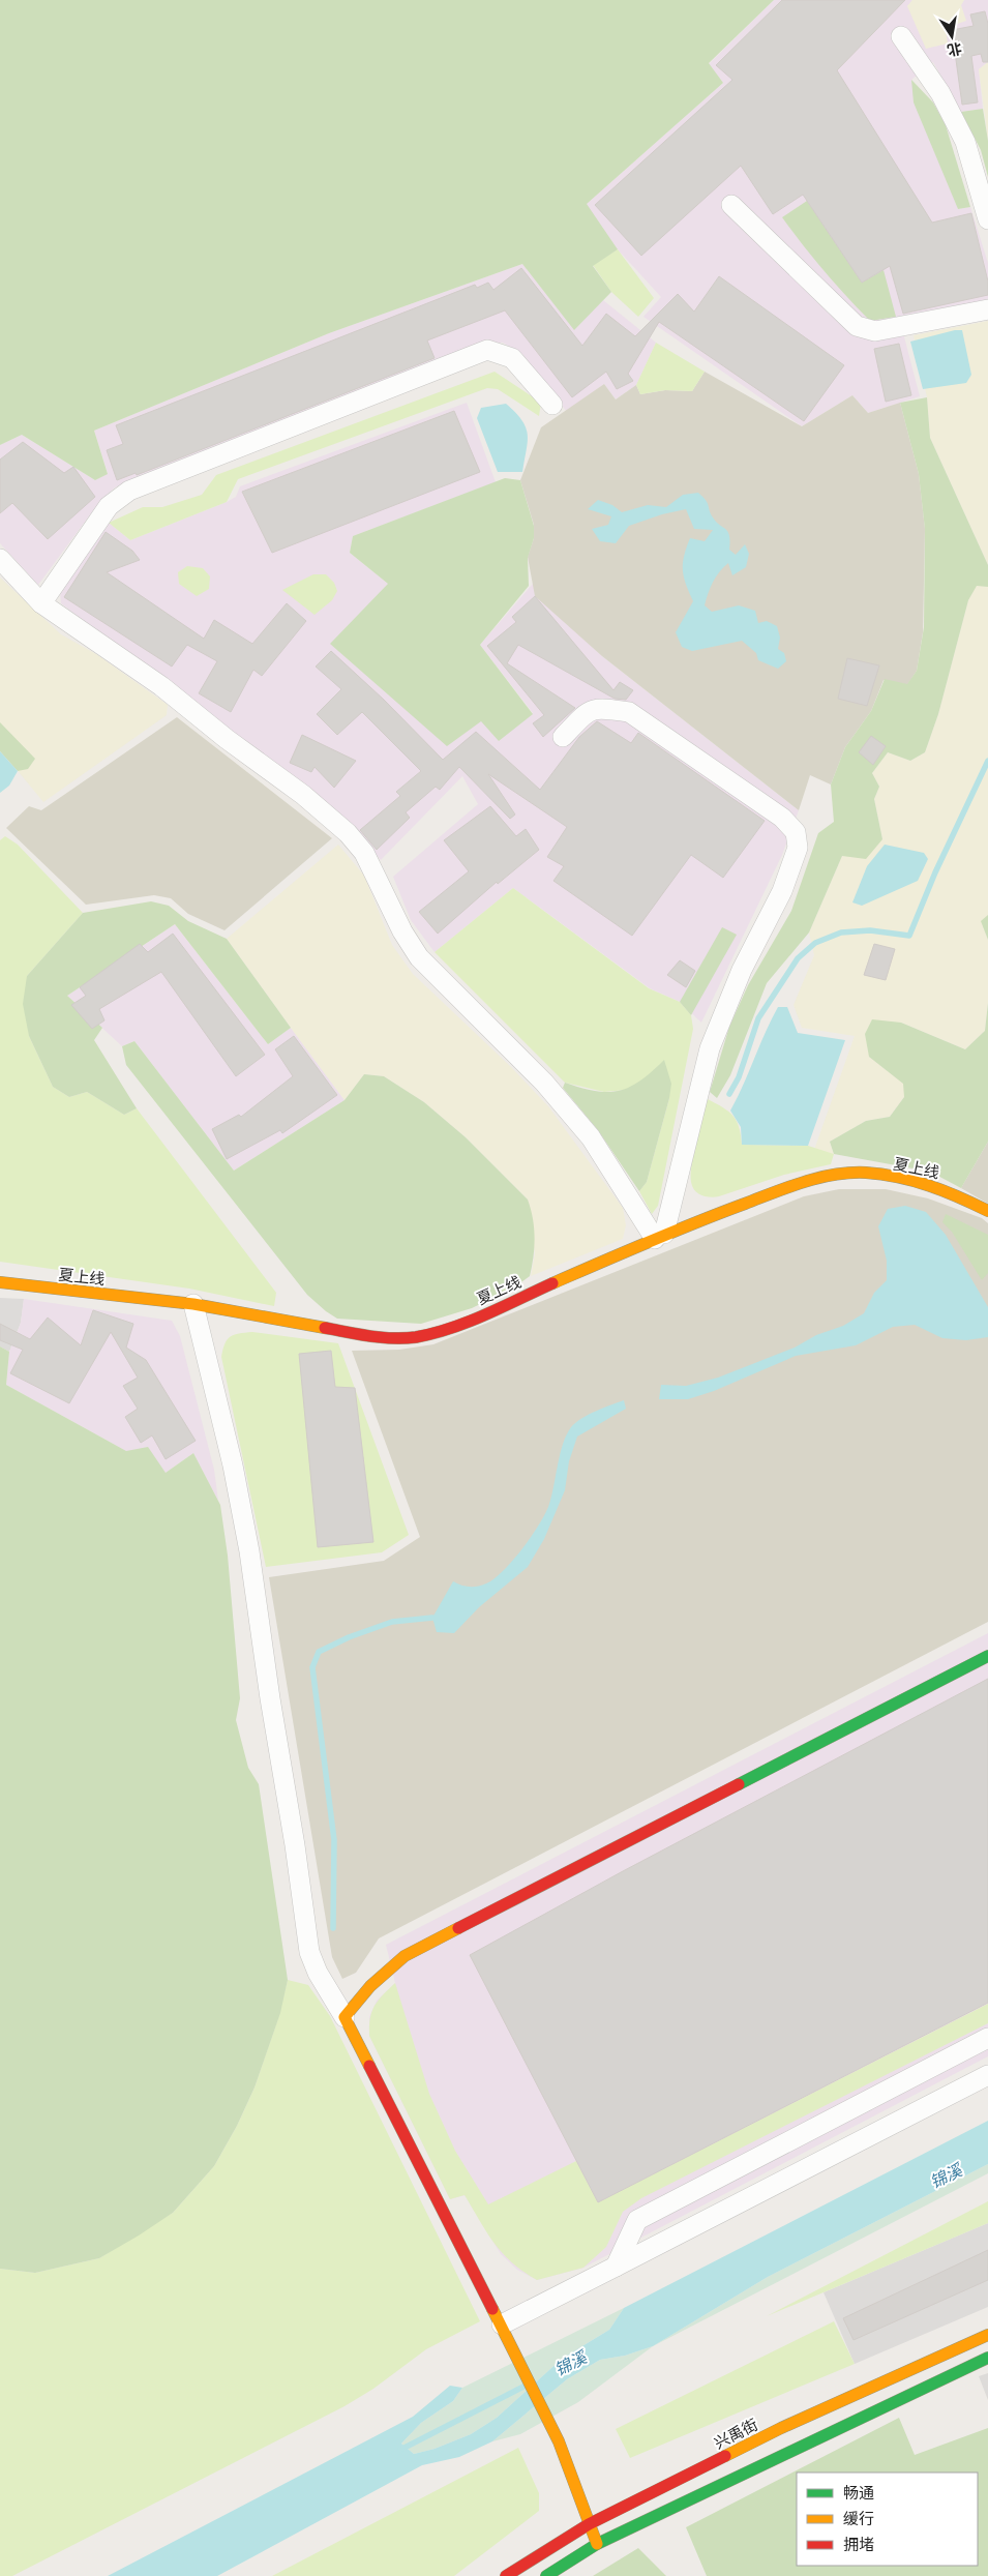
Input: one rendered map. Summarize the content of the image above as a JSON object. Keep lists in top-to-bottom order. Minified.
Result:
{"streets":{"street":["夏上线","兴禹街"]},"water":["锦溪"],"legend":["畅通","缓行","拥堵"],"north":"bottom"}
